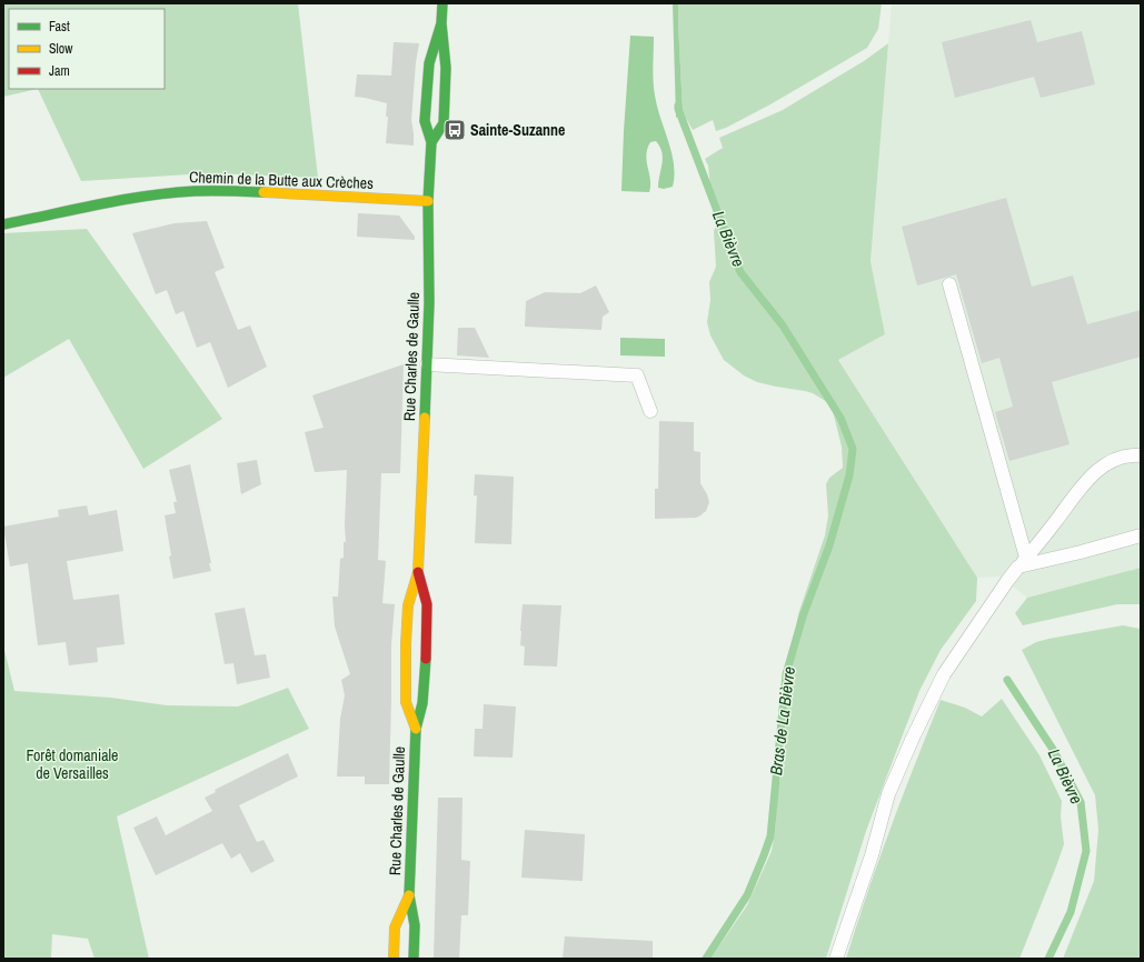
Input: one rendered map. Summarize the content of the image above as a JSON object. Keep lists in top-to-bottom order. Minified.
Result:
{"streets":{"main road":["Chemin de la Butte aux Crèches","Rue Charles de Gaulle"]},"crossings":[["Chemin de la Butte aux Crèches","Rue Charles de Gaulle"]],"water":["La Bièvre","Bras de La Bièvre"],"parks":["Forêt domaniale de Versailles"],"places":{"bus stop":["Sainte-Suzanne"]},"legend":["Fast","Slow","Jam"]}
